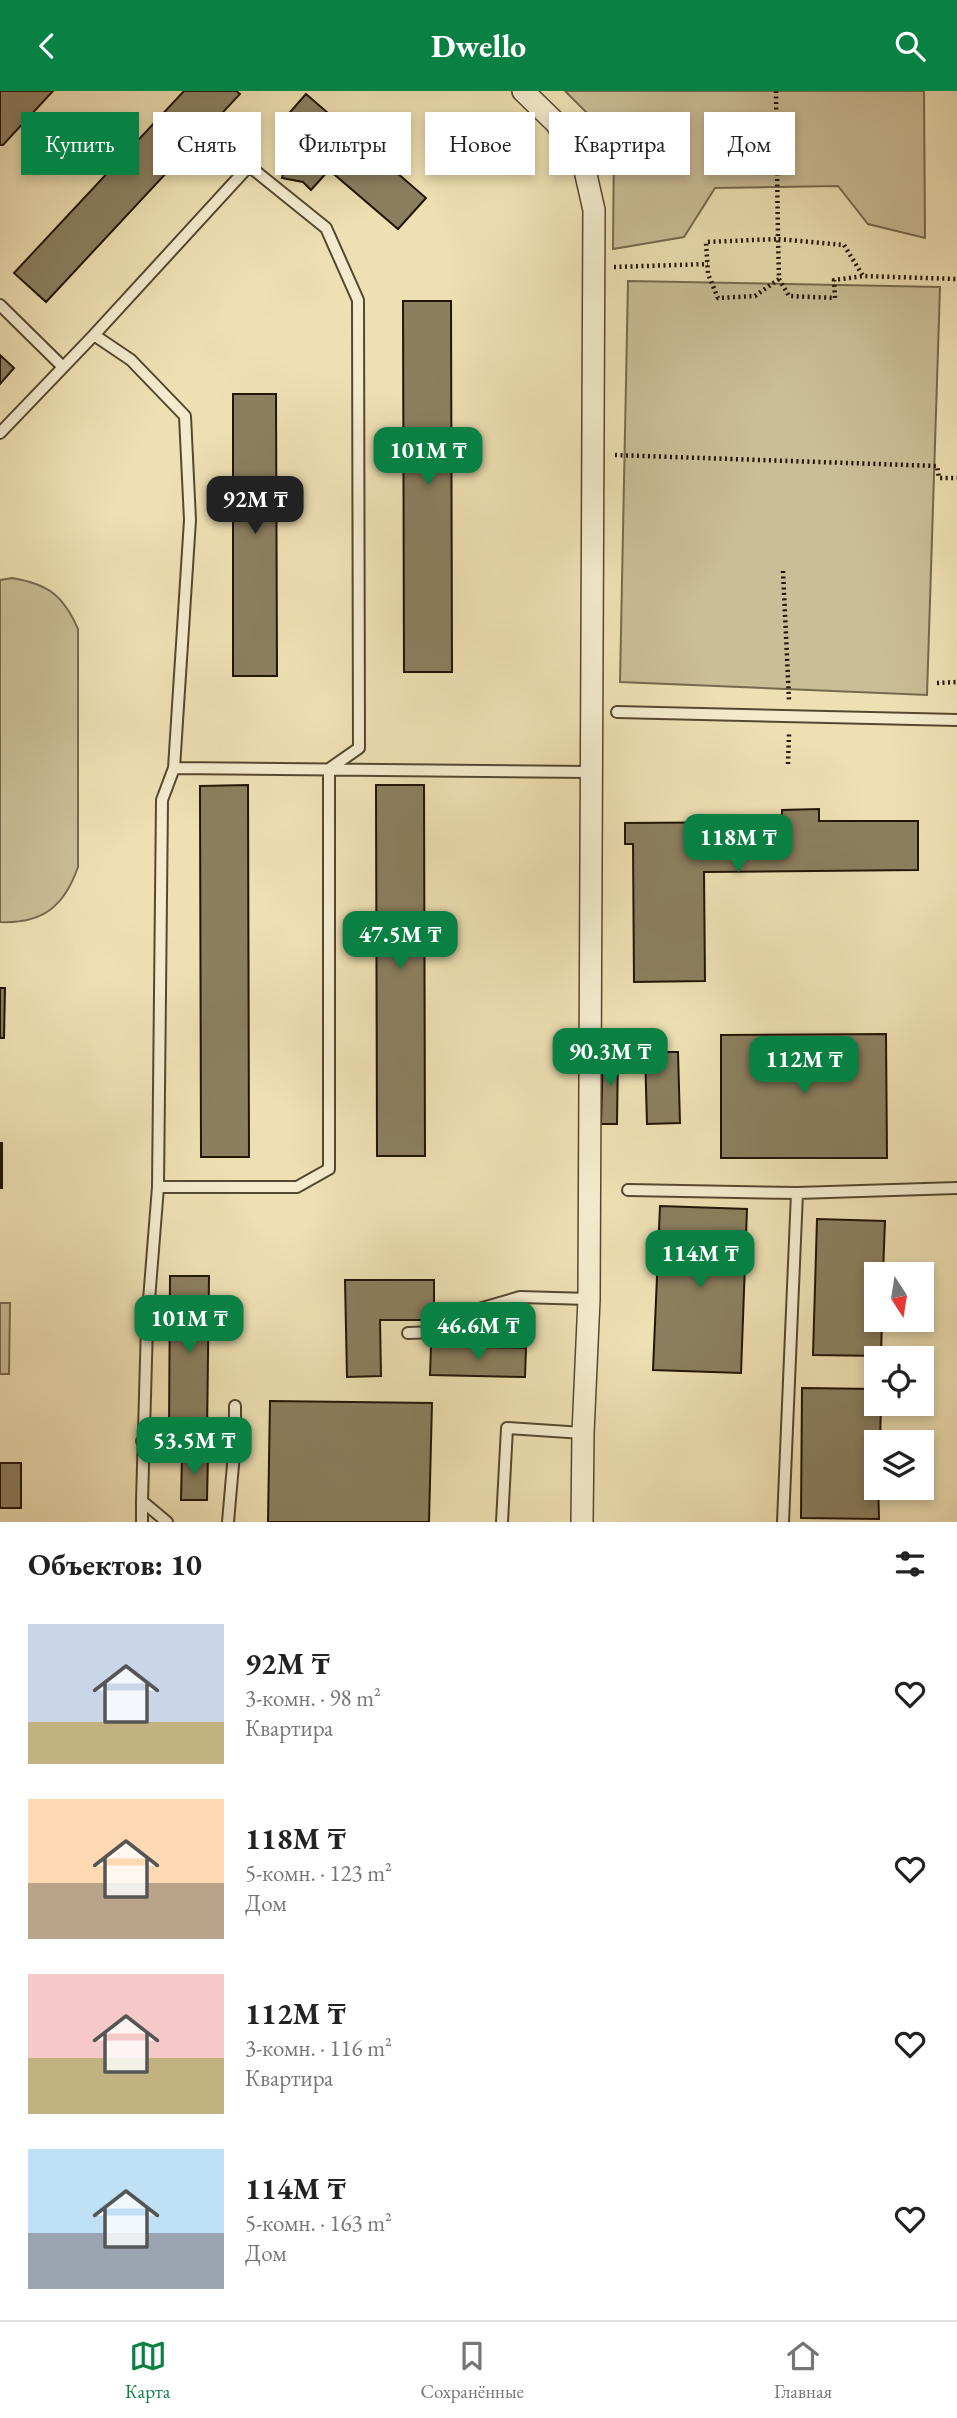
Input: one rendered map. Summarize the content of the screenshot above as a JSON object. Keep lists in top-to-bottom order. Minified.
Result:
{"north":"bottom","page":{"header":"Dwello","chip":["Купить","Снять","Фильтры","Новое","Квартира","Дом"],"price":["101M ₸","92M ₸","118M ₸","47.5M ₸","90.3M ₸","112M ₸","114M ₸","101M ₸","46.6M ₸","53.5M ₸"],"heading":"Объектов: 10","list":[{"name":"92M ₸","note":"3-комн. · 98 m² · Квартира"},{"name":"118M ₸","note":"5-комн. · 123 m² · Дом"},{"name":"112M ₸","note":"3-комн. · 116 m² · Квартира"},{"name":"114M ₸","note":"5-комн. · 163 m² · Дом"}],"tabs":["Карта","Сохранённые","Главная"]}}
